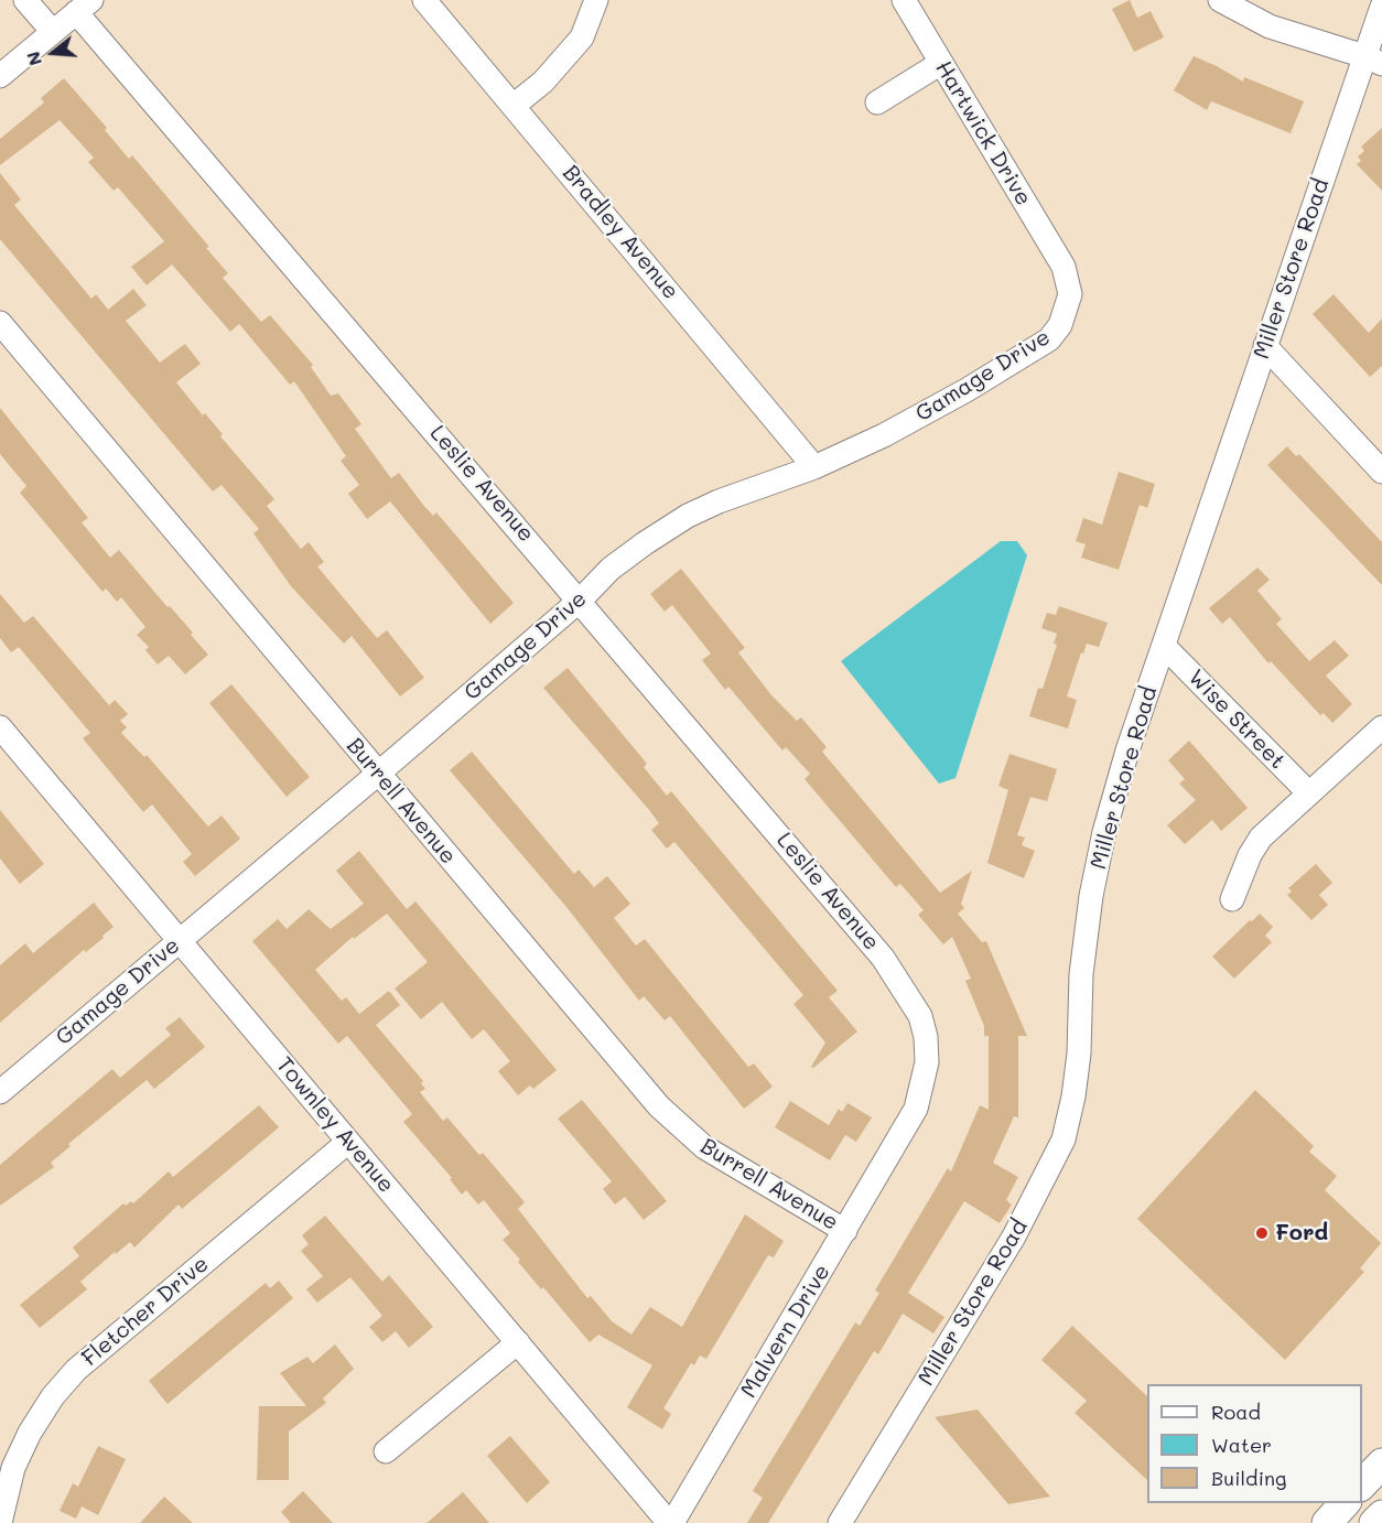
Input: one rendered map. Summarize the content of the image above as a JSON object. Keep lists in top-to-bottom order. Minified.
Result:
{"streets":{"street":["Hartwick Drive","Bradley Avenue","Miller Store Road","Gamage Drive","Leslie Avenue","Wise Street","Burrell Avenue","Townley Avenue","Fletcher Drive","Malvern Drive"]},"crossings":[["Hartwick Drive","Gamage Drive"],["Bradley Avenue","Gamage Drive"],["Miller Store Road","Wise Street"],["Gamage Drive","Leslie Avenue"],["Gamage Drive","Burrell Avenue"],["Gamage Drive","Townley Avenue"],["Leslie Avenue","Malvern Drive"],["Burrell Avenue","Malvern Drive"],["Townley Avenue","Fletcher Drive"],["Townley Avenue","Malvern Drive"]],"places":["Ford"],"legend":["Road","Water","Building"],"north":"left"}
